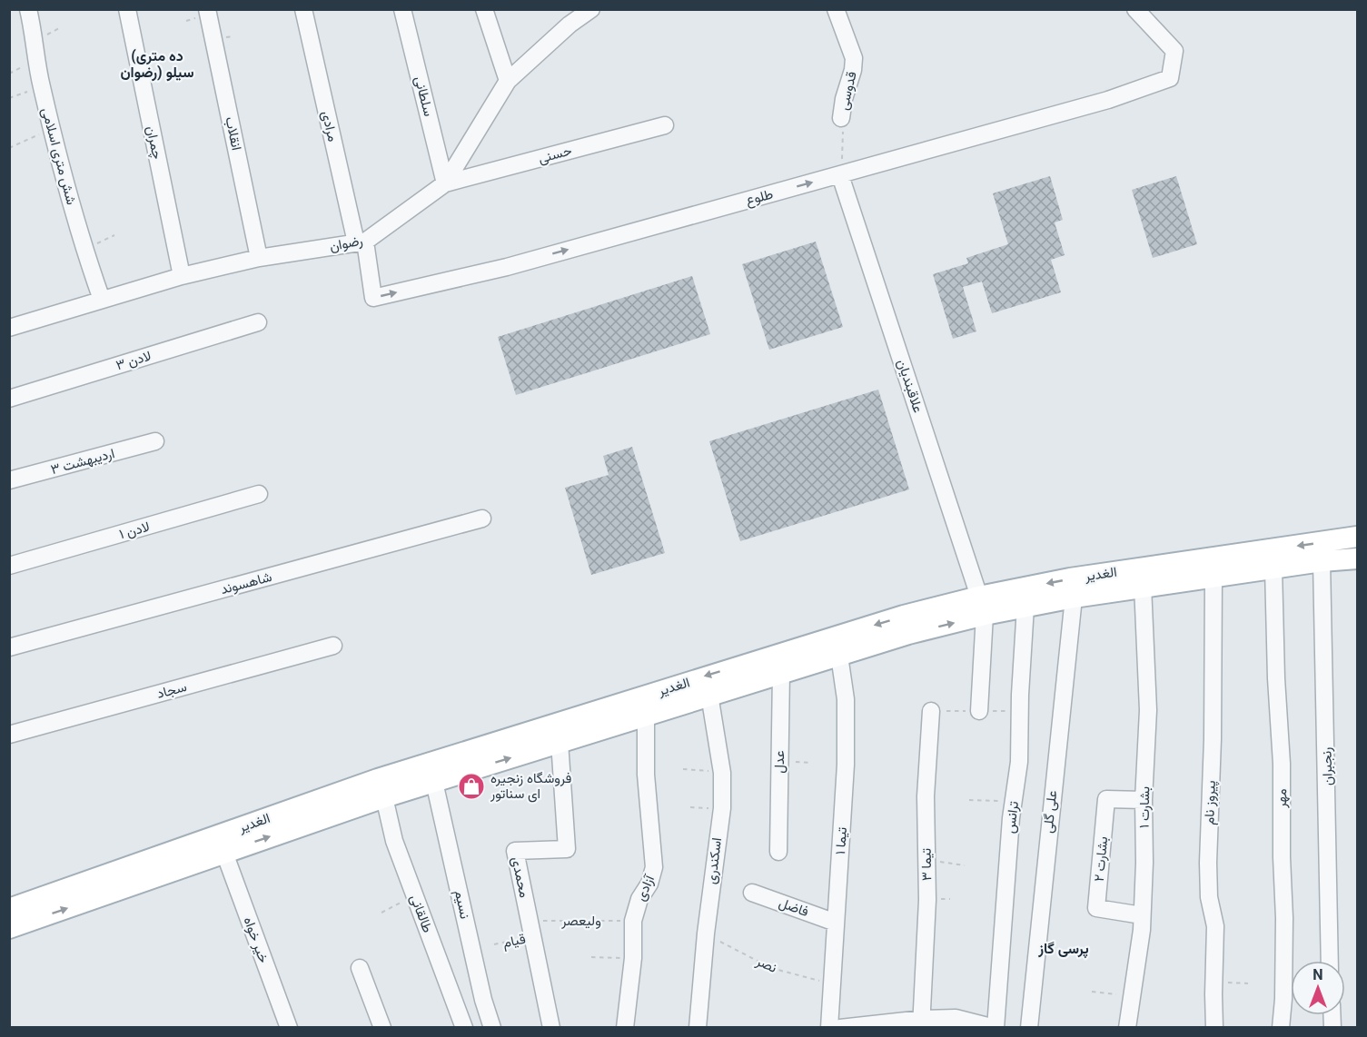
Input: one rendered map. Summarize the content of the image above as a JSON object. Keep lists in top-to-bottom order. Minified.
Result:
{"streets":{"main road":["الغدیر"],"street":["قدوسی","سلطانی","مرادی","انقلاب","چمران","حسنی","شش متری اسلامی","طلوع","رضوان","لادن ۳","علاقبندیان","اردیبهشت ۳","لادن ۱","شاهسوند","سجاد","عدل","رنجبران","مهر","پیروز نام","بشارت ۱","علی گلی","ترانس","تیما ۱","بشارت ۲","اسکندری","تیما ۳","محمدی","آزادی","نسیم","فاضل","طالقانی","خیر خواه"],"path":["ولیعصر","قیام","نصر"]},"crossings":[["قدوسی","طلوع"],["قدوسی","علاقبندیان"],["سلطانی","حسنی"],["سلطانی","رضوان"],["مرادی","طلوع"],["مرادی","رضوان"],["انقلاب","رضوان"],["چمران","رضوان"],["حسنی","رضوان"],["شش متری اسلامی","رضوان"],["طلوع","رضوان"],["طلوع","علاقبندیان"],["علاقبندیان","الغدیر"],["الغدیر","عدل"],["الغدیر","رنجبران"],["الغدیر","مهر"],["الغدیر","پیروز نام"],["الغدیر","بشارت ۱"],["الغدیر","علی گلی"],["الغدیر","ترانس"],["الغدیر","تیما ۱"],["الغدیر","اسکندری"],["الغدیر","محمدی"],["الغدیر","آزادی"],["الغدیر","نسیم"],["الغدیر","طالقانی"],["الغدیر","خیر خواه"],["بشارت ۱","بشارت ۲"],["تیما ۱","فاضل"],["تیما ۱","نصر"],["اسکندری","نصر"],["محمدی","ولیعصر"],["محمدی","قیام"],["آزادی","ولیعصر"],["ولیعصر","قیام"]],"one_way":["طلوع"],"districts":["(ده متری سیلو (رضوان","پرسی گاز"],"places":{"shop":["فروشگاه زنجیره ای سناتور"]},"north":"top"}
